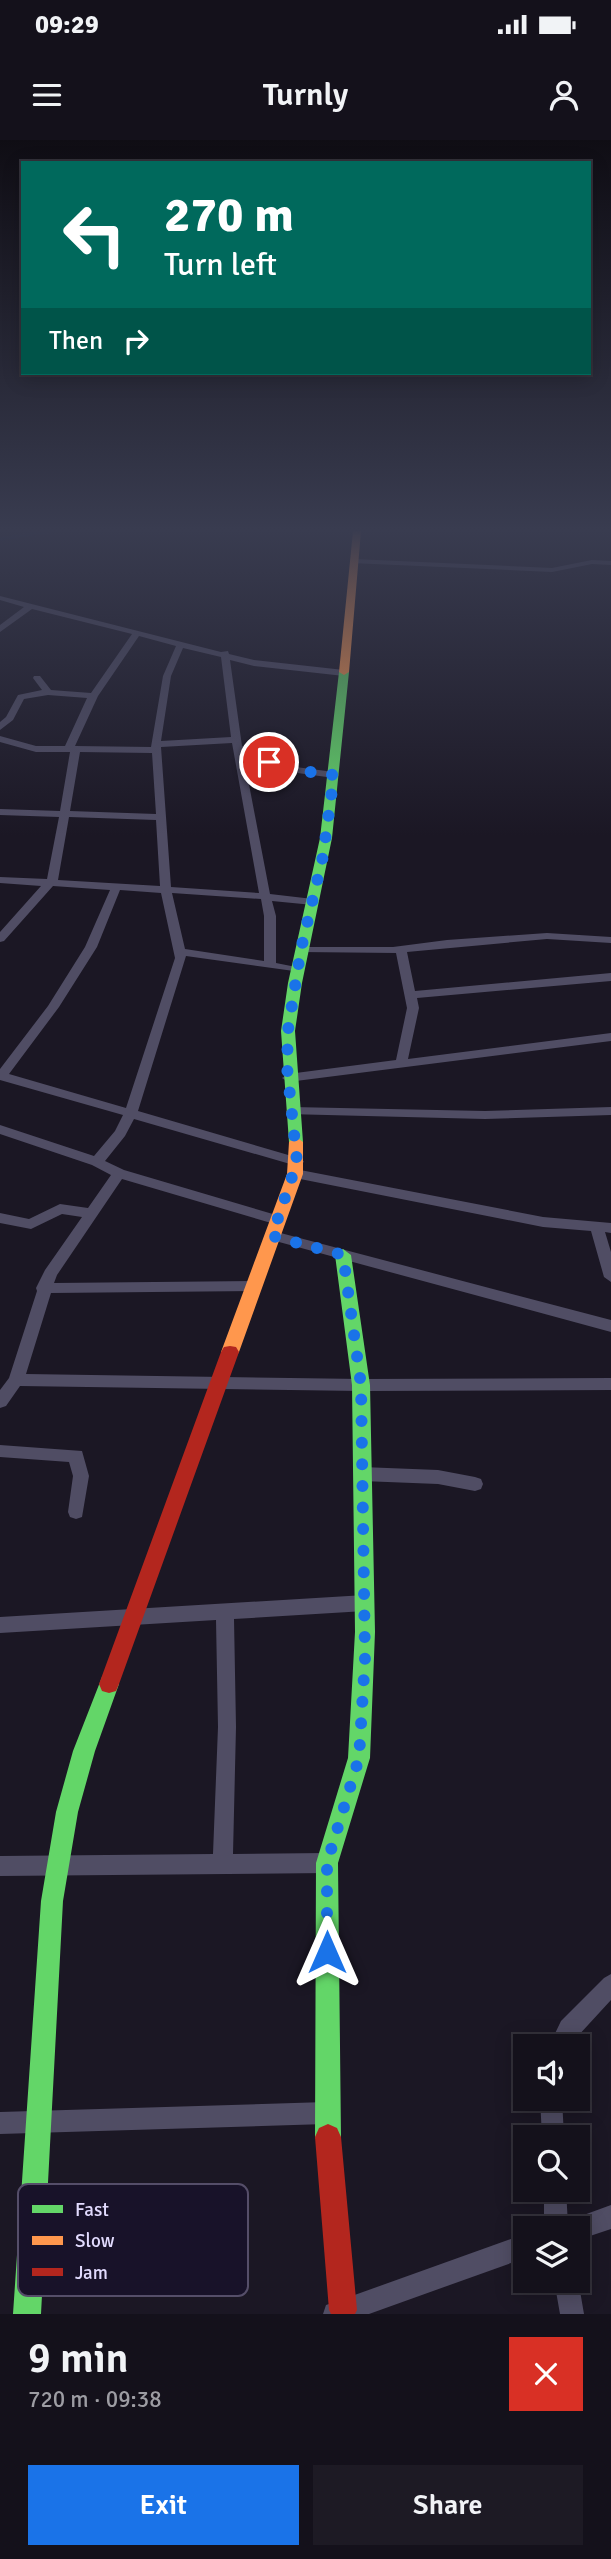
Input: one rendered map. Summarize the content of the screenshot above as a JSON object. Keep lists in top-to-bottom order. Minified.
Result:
{"legend":["Fast","Slow","Jam"],"page":{"status":"09:29","header":"Turnly","turn":["270 m","Turn left"],"then":"Then","heading":["9 min","720 m · 09:38"],"buttons":["Exit","Share"]}}
